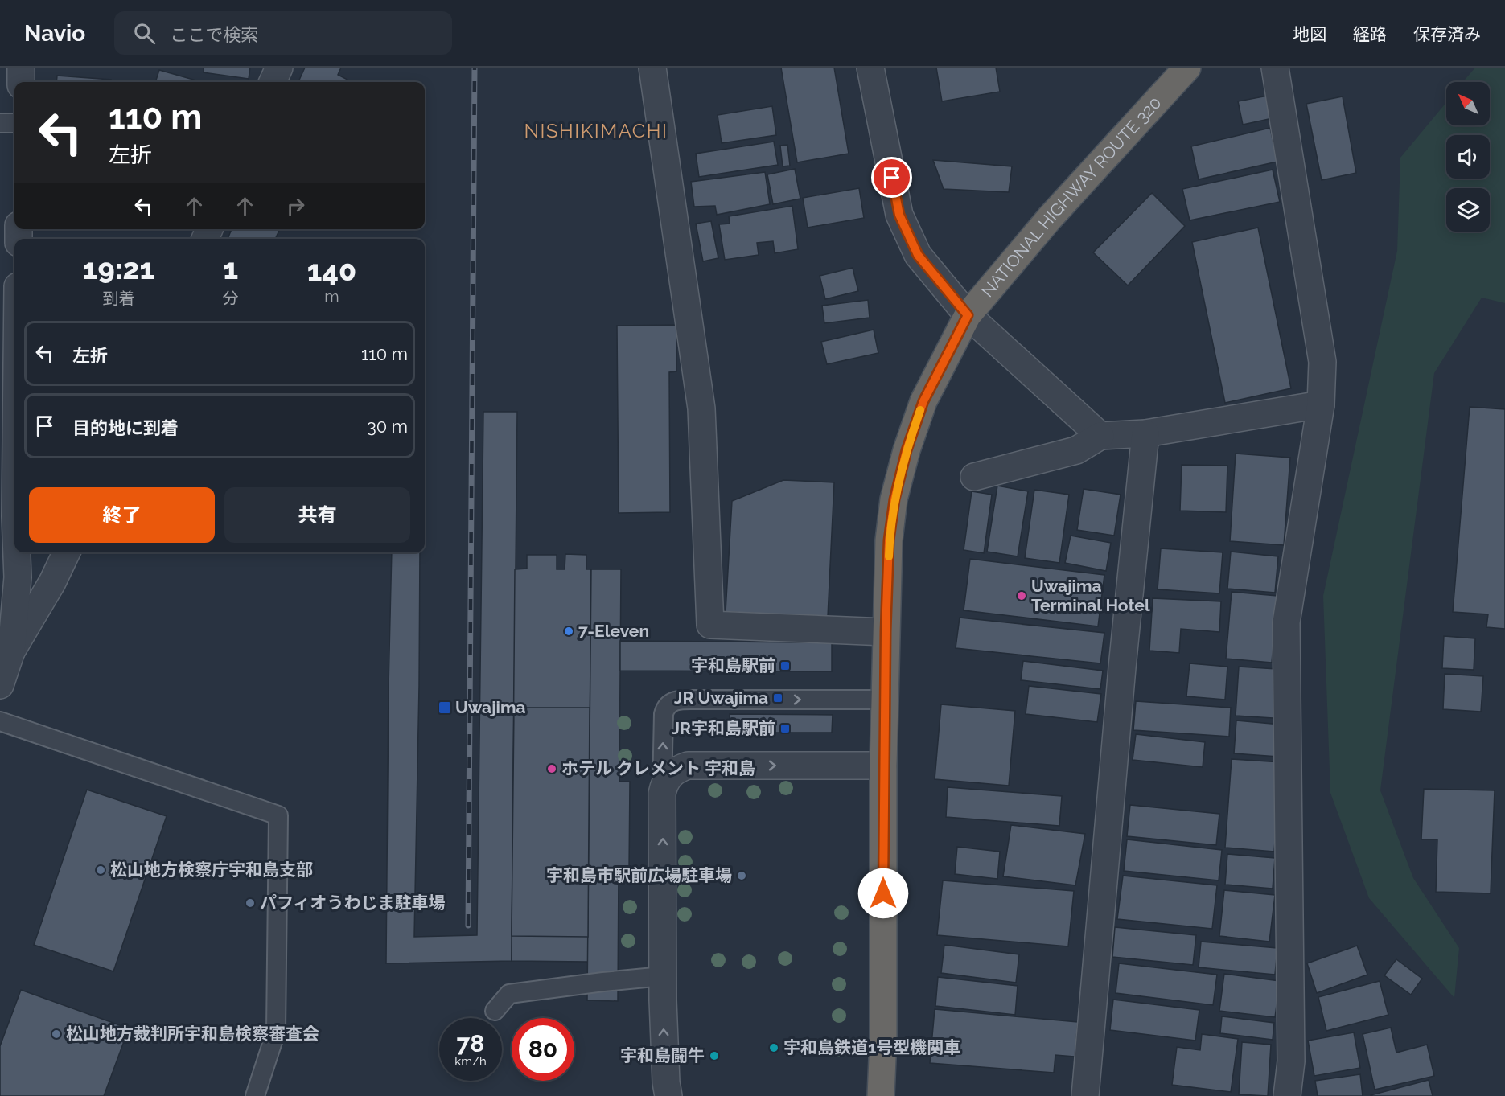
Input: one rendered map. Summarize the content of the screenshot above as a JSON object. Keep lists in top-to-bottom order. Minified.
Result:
{"streets":{"highway":["NATIONAL HIGHWAY ROUTE 320"]},"districts":["NISHIKIMACHI"],"places":{"other":["Uwajima Terminal Hotel","7-Eleven","ホテル クレメント 宇和島","松山地方検察庁宇和島支部","宇和島市駅前広場駐車場","パフィオうわじま駐車場","松山地方裁判所宇和島検察審査会","宇和島鉄道1号型機関車","宇和島闘牛"],"transit":["宇和島駅前","JR Uwajima","Uwajima","JR宇和島駅前"]},"north":"top left","page":{"header":"Navio","search":"ここで検索","nav":["地図","経路","保存済み"],"turn":["110 m","左折"],"eta":["19:21","到着","1","分","140","m"],"list":[{"name":"左折","value":"110 m"},{"name":"目的地に到着","value":"30 m"}],"buttons":["終了","共有"],"speed":"78 km/h","limit":"80"}}
